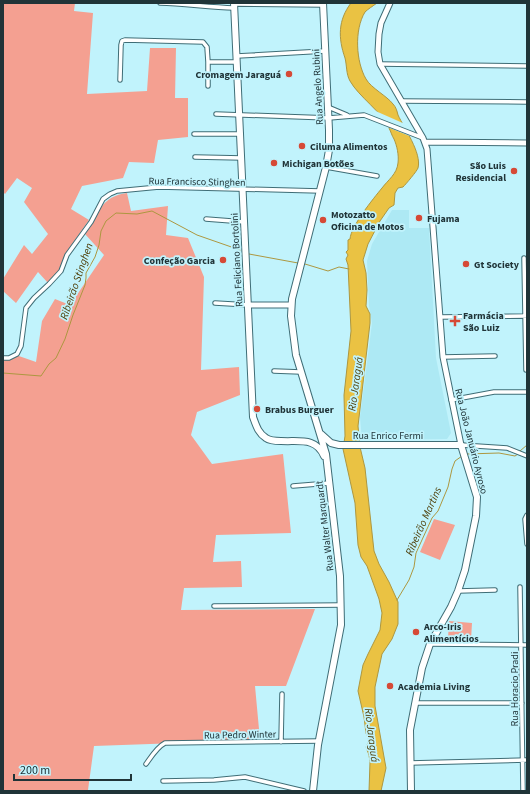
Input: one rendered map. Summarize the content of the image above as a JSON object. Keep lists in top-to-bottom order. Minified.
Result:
{"streets":{"main road":["Rua Angelo Rubini","Rua Feliciano Bortolini","Rua Enrico Fermi","Rua João Januário Ayroso","Rua Walter Marquardt"],"street":["Rua Francisco Stinghen","Rua Horacio Pradi","Rua Pedro Winter"]},"crossings":[["Rua Angelo Rubini","Rua Francisco Stinghen"],["Rua Angelo Rubini","Rua Walter Marquardt"],["Rua Francisco Stinghen","Rua Feliciano Bortolini"],["Rua Enrico Fermi","Rua João Januário Ayroso"],["Rua Enrico Fermi","Rua Walter Marquardt"],["Rua Walter Marquardt","Rua Pedro Winter"]],"water":["Ribeirão Stinghen","Rio Jaraguá","Ribeirão Martins"],"places":{"other":["Cromagem Jaraguá","Ciluma Alimentos","Michigan Botões","São Luis Residencial","Fujama","Motozatto Oficina de Motos","Confeção Garcia","Gt Society","Brabus Burguer","Arco-Iris Alimentícios","Academia Living"],"health":["Farmácia São Luiz"]},"scale_bar":"200 m"}
